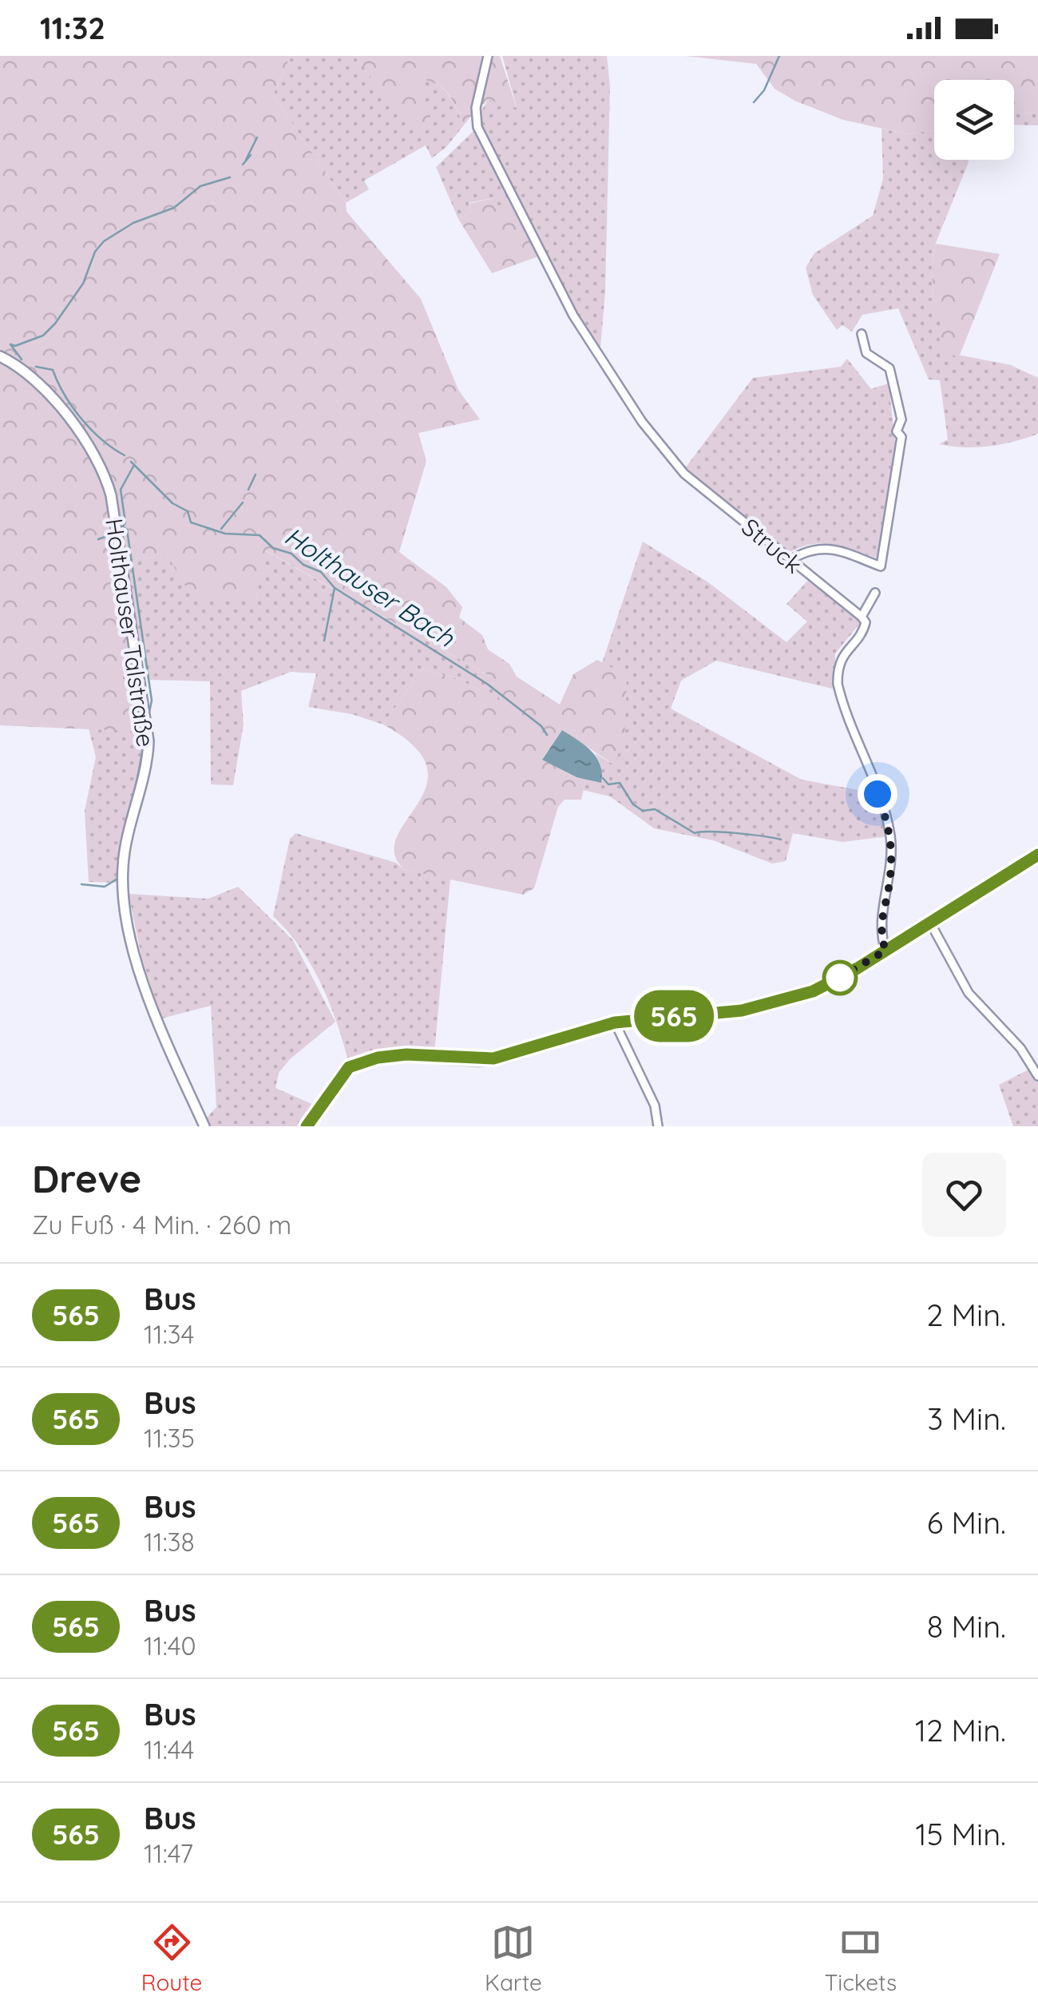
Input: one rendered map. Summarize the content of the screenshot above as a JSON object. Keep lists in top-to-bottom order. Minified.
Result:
{"streets":{"street":["Struck","Holthauser Talstraße"]},"water":["Holthauser Bach"],"lines":["bus line 565"],"page":{"status":"11:32","on_map":"565","heading":["Dreve","Zu Fuß · 4 Min. · 260 m"],"list":[{"mark":"565","name":"Bus","note":"11:34","value":"2 Min."},{"mark":"565","name":"Bus","note":"11:35","value":"3 Min."},{"mark":"565","name":"Bus","note":"11:38","value":"6 Min."},{"mark":"565","name":"Bus","note":"11:40","value":"8 Min."},{"mark":"565","name":"Bus","note":"11:44","value":"12 Min."},{"mark":"565","name":"Bus","note":"11:47","value":"15 Min."}],"tabs":["Route","Karte","Tickets"]}}
